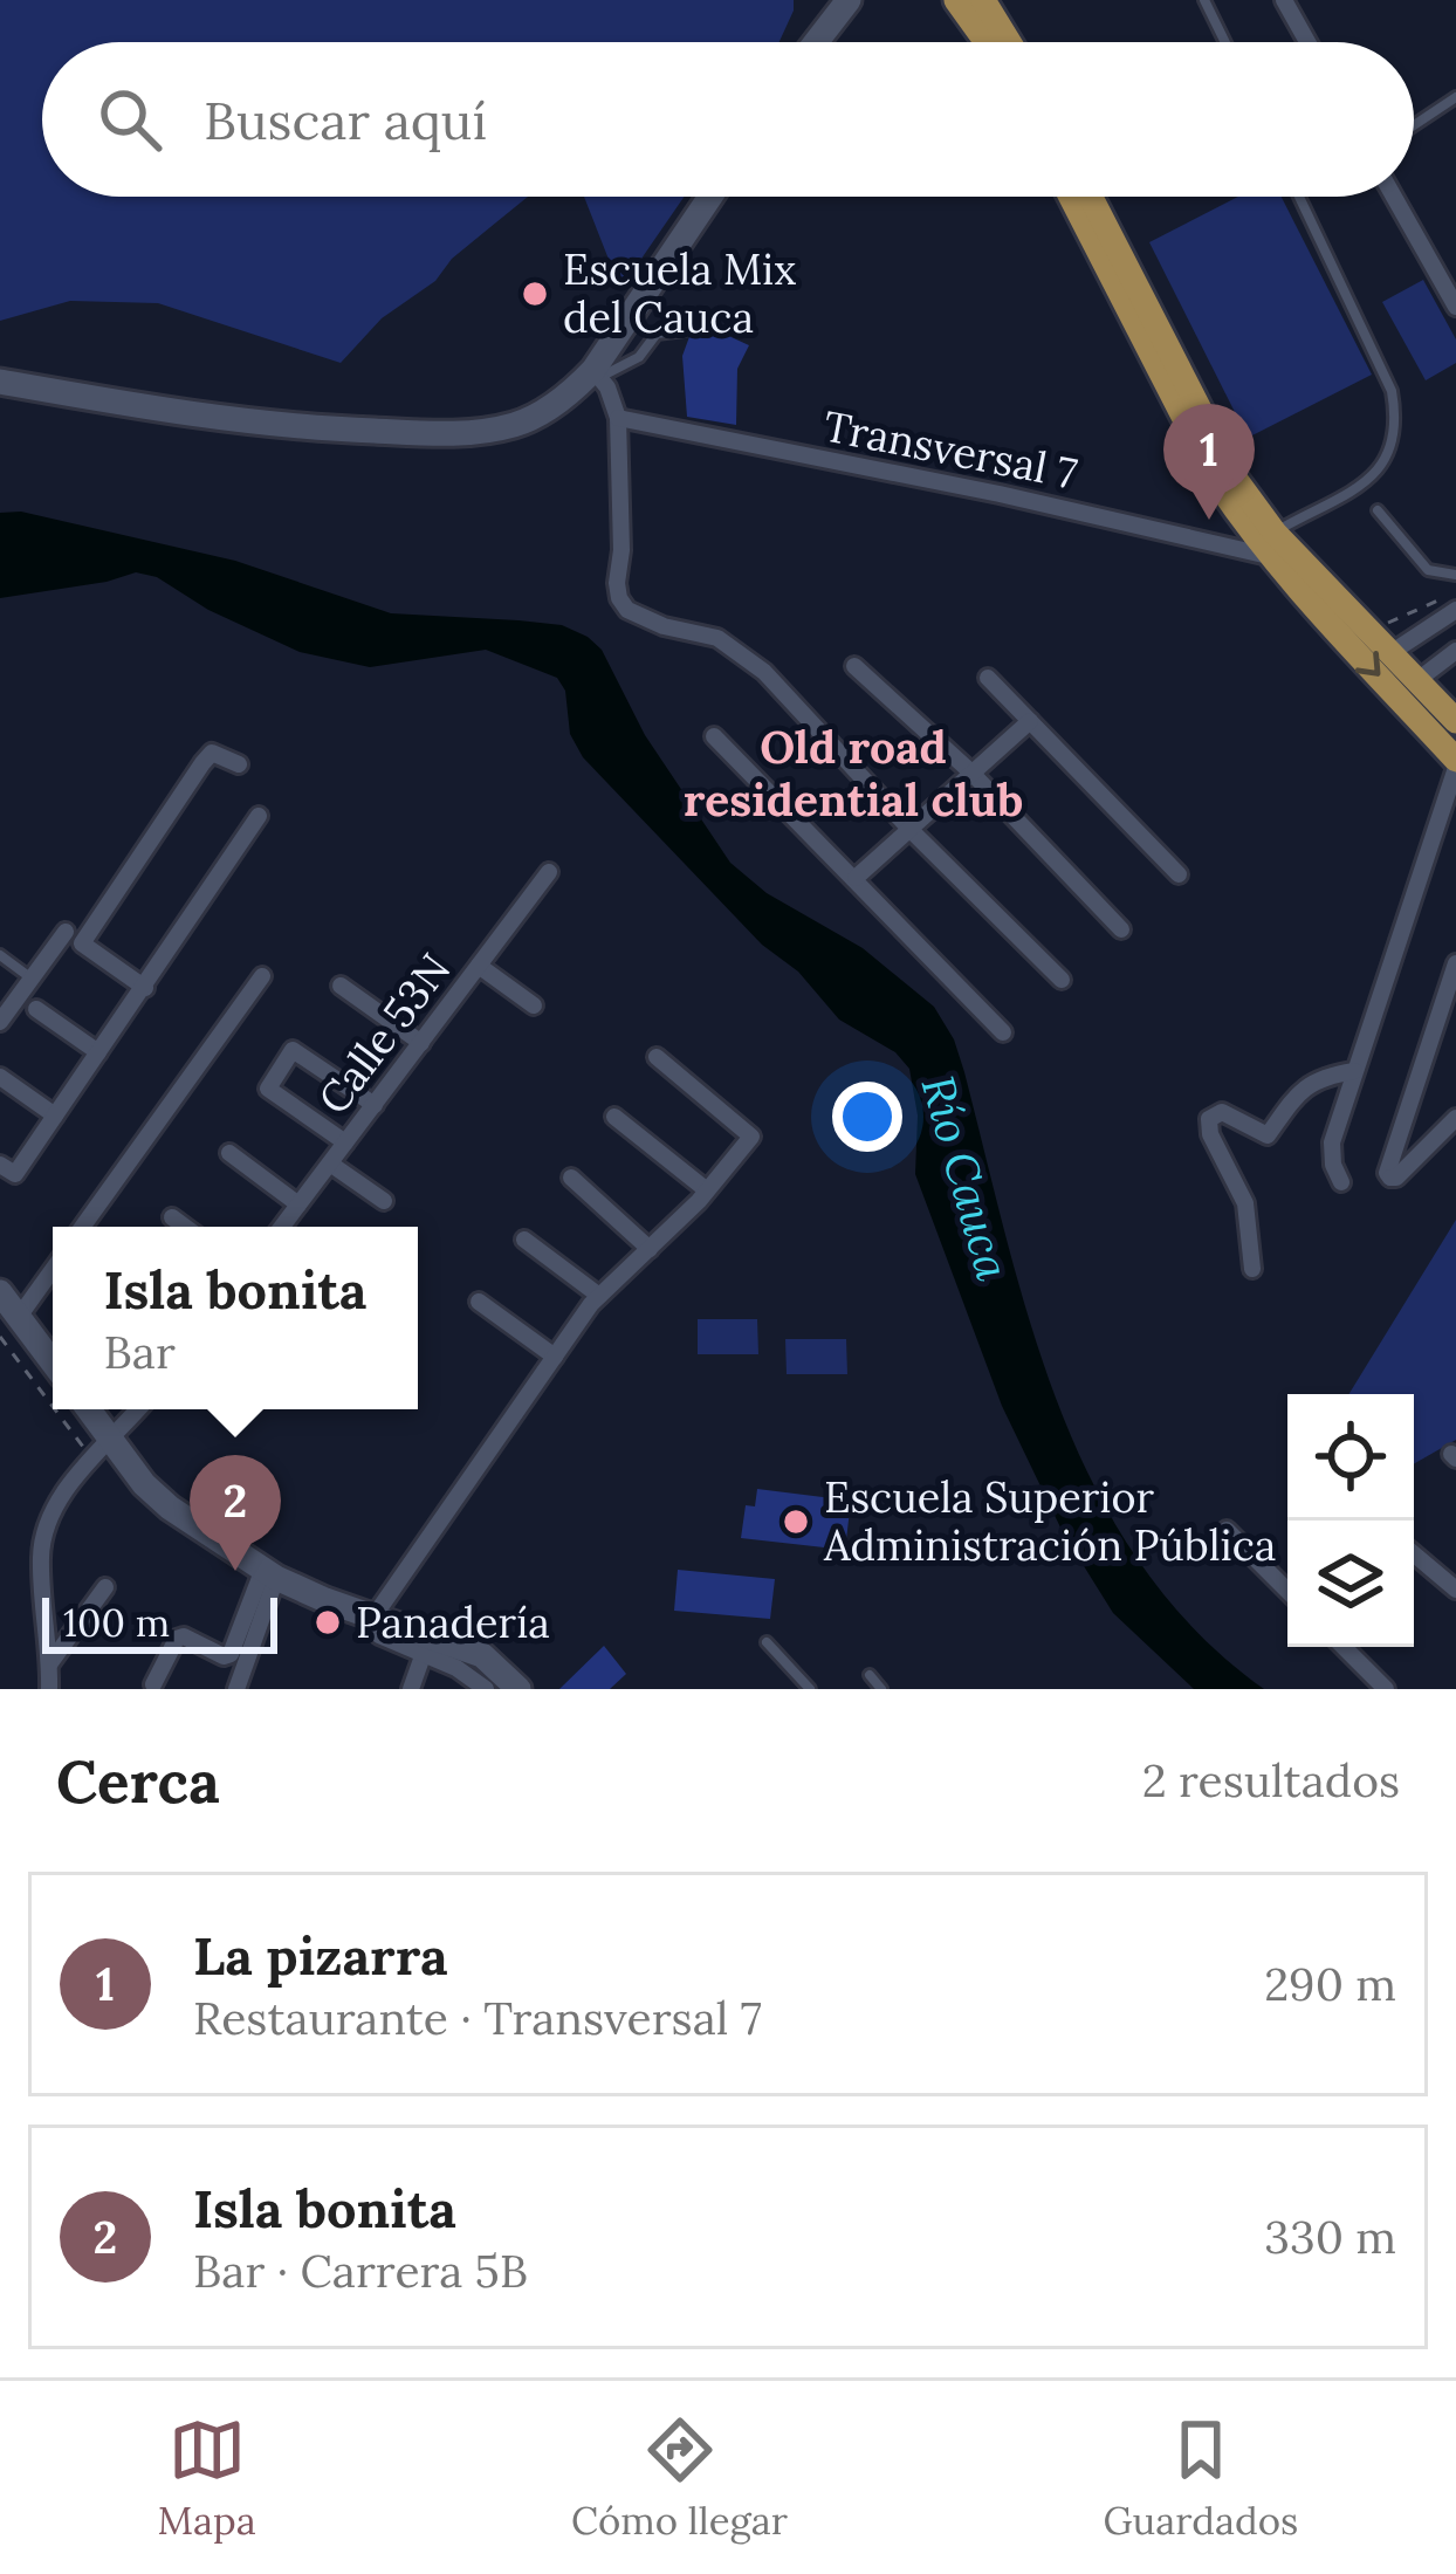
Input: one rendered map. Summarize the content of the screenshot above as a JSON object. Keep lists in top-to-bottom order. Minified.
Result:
{"streets":{"street":["Transversal 7","Calle 53N"]},"districts":["Old road residential club"],"water":["Río Cauca"],"places":["Escuela Mix del Cauca","Escuela Superior Administración Pública","Panadería"],"scale_bar":"100 m","page":{"search":"Buscar aquí","pins":["1","2"],"popup":["Isla bonita","Bar"],"scale":"100 m","heading":["Cerca","2 resultados"],"list":[{"mark":"1","name":"La pizarra","note":"Restaurante · Transversal 7","value":"290 m"},{"mark":"2","name":"Isla bonita","note":"Bar · Carrera 5B","value":"330 m"}],"nav":["Mapa","Cómo llegar","Guardados"]}}
